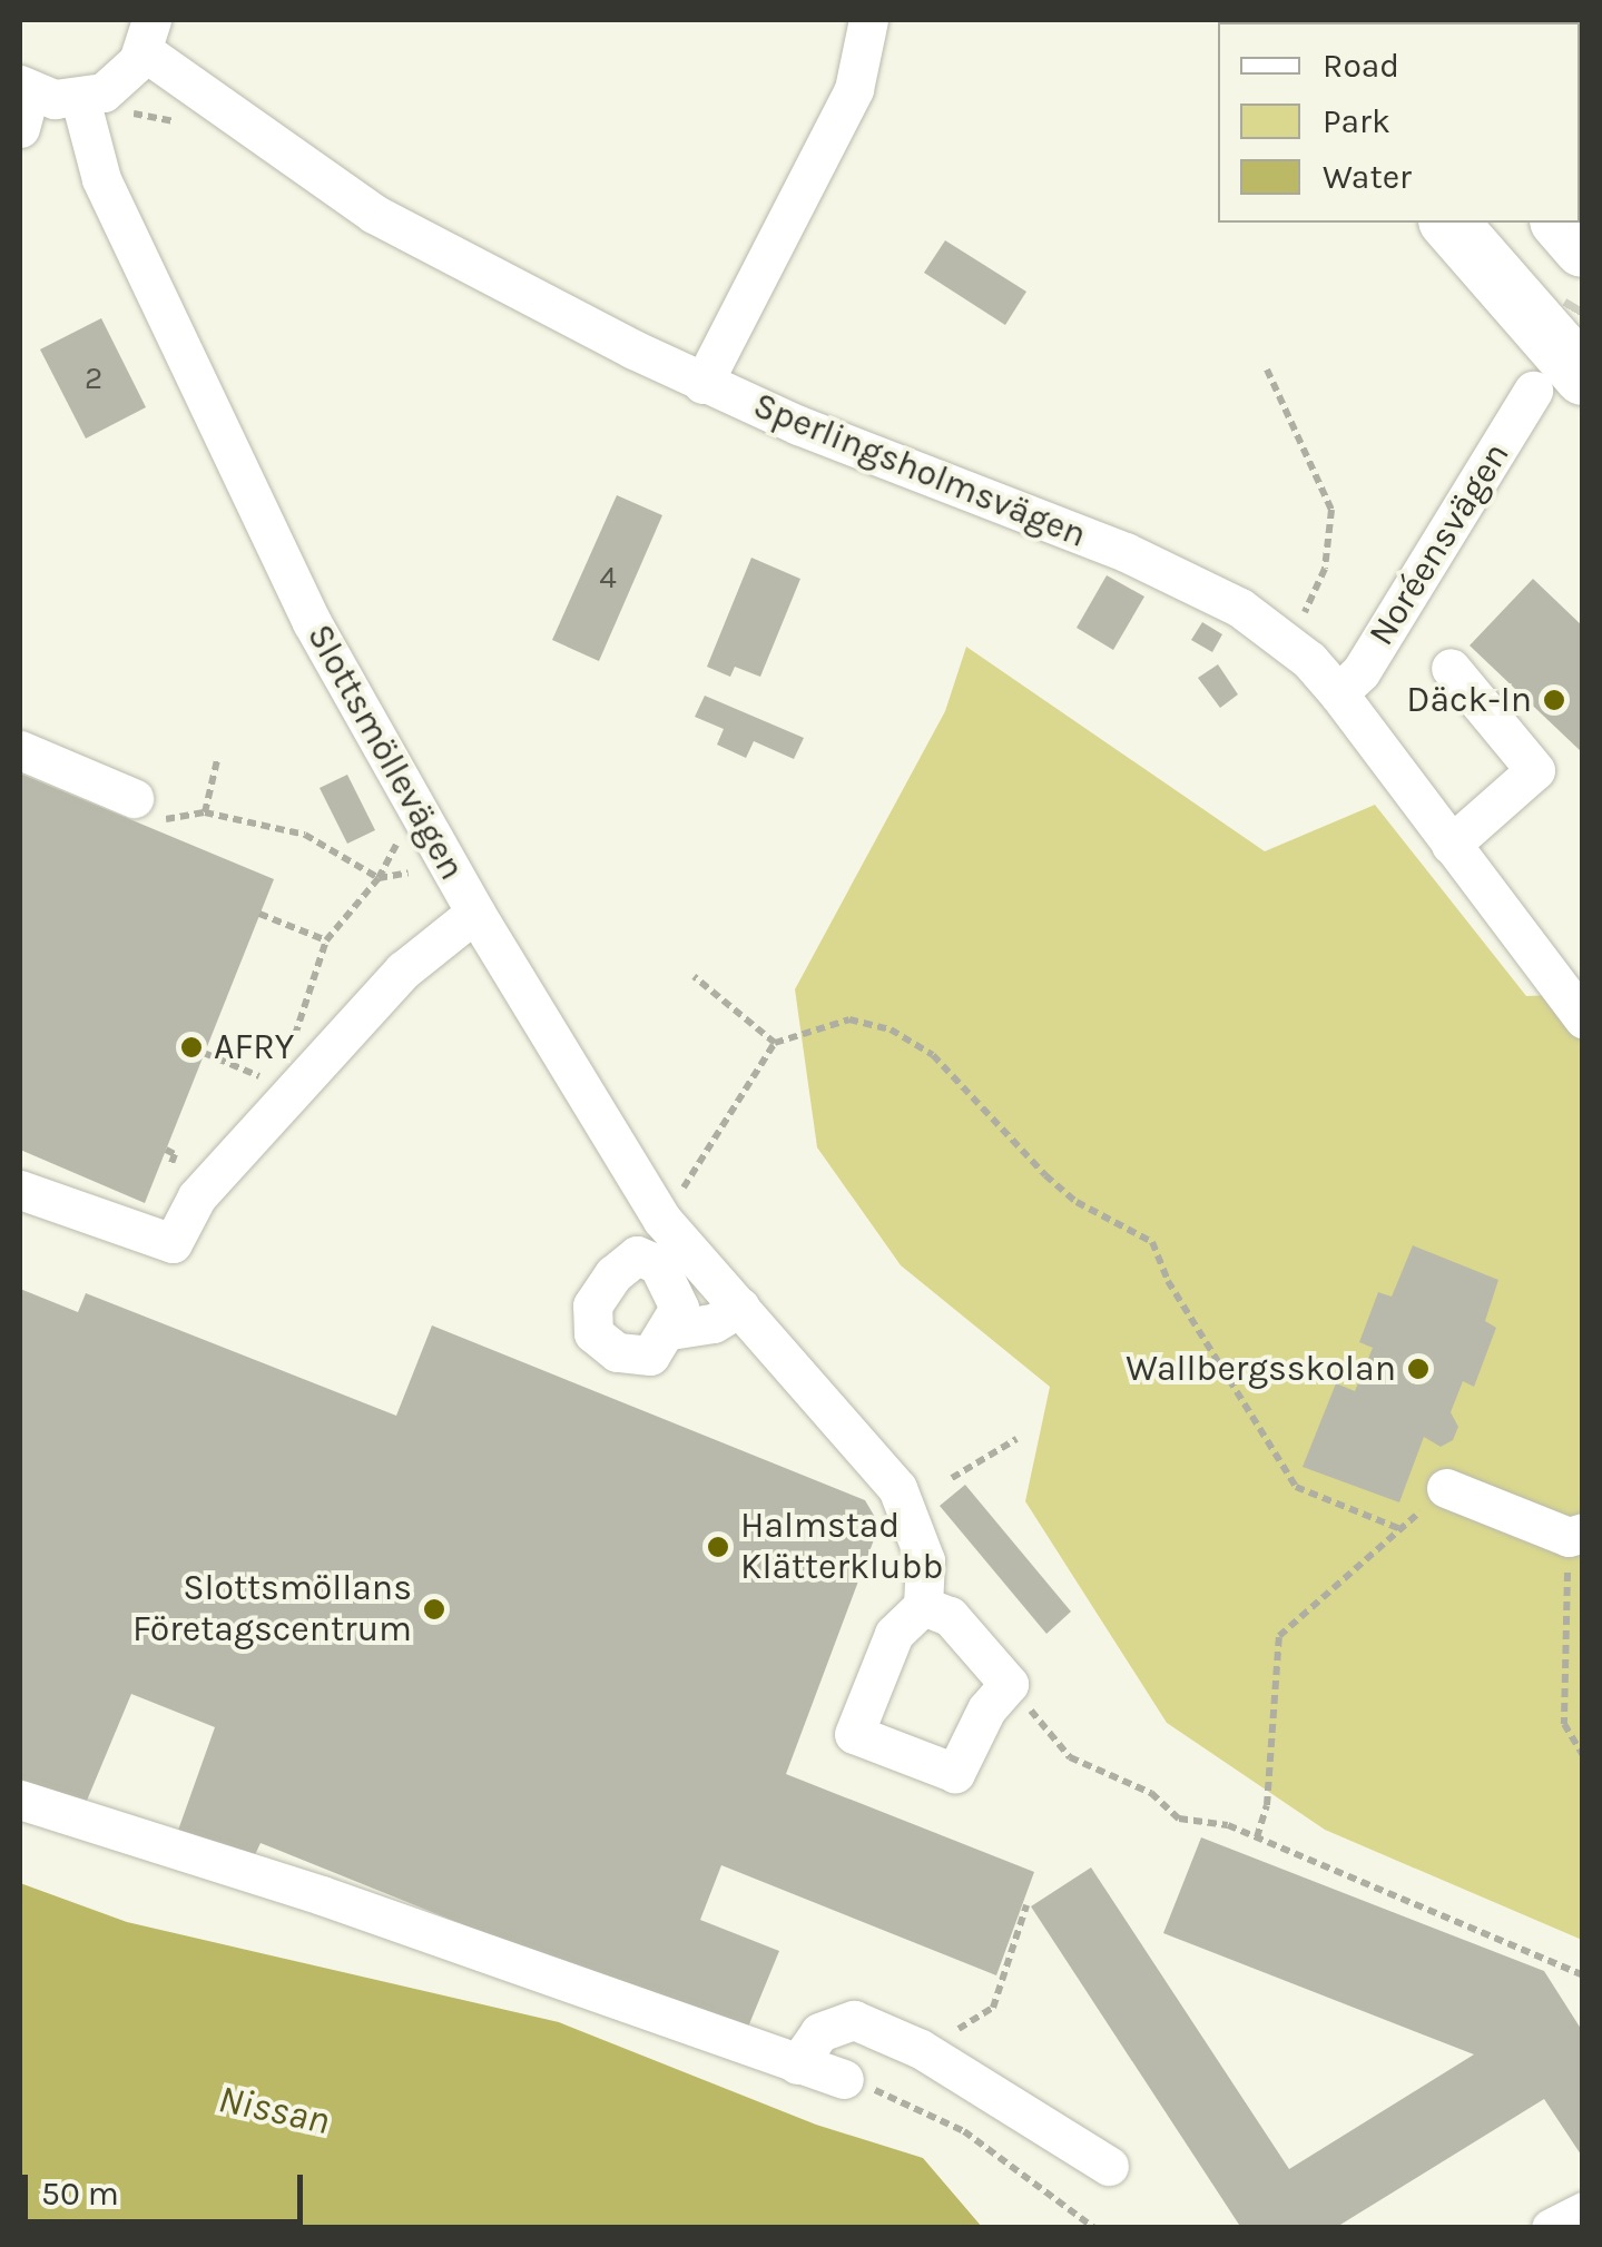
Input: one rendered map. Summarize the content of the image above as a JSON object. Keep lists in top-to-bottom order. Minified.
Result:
{"streets":{"street":["Sperlingsholmsvägen","Noréensvägen","Slottsmöllevägen"]},"crossings":[["Sperlingsholmsvägen","Noréensvägen"]],"water":["Nissan"],"places":["Däck-In","AFRY","Wallbergsskolan","Halmstad Klätterklubb","Slottsmöllans Företagscentrum"],"house_numbers":["2","4"],"legend":["Road","Park","Water"],"scale_bar":"50 m"}
